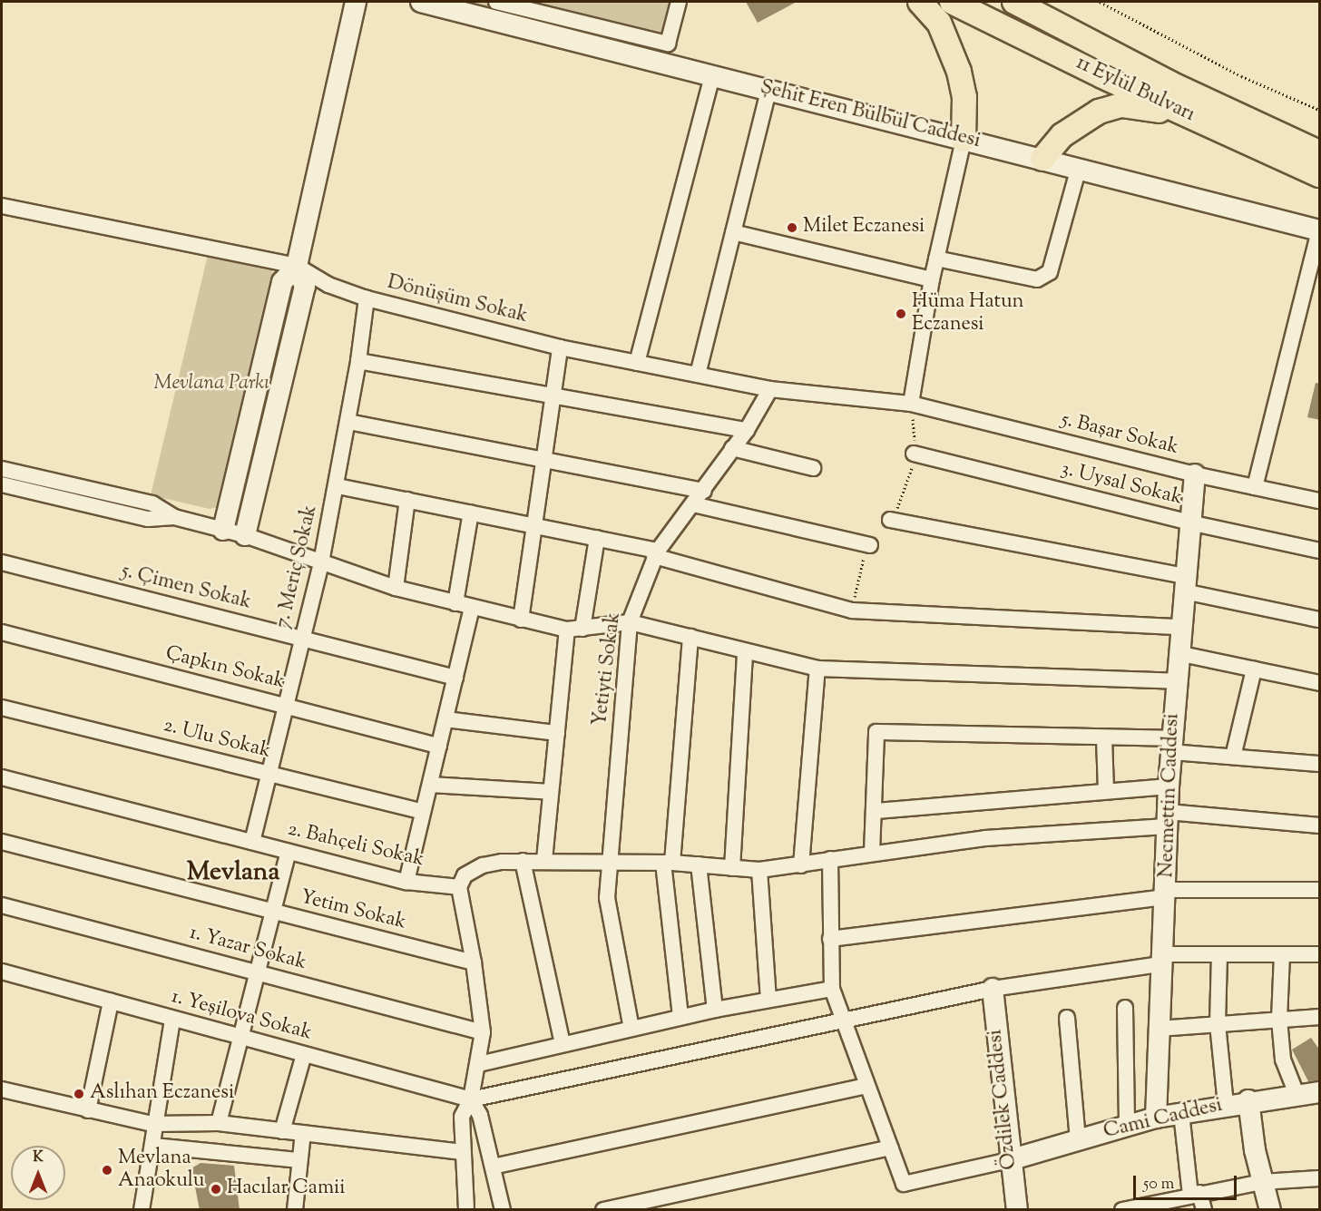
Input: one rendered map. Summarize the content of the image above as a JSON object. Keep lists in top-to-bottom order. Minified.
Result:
{"streets":{"main road":["11 Eylül Bulvarı","Şehit Eren Bülbül Caddesi","Necmettin Caddesi","Özdilek Caddesi","Cami Caddesi"],"street":["Dönüşüm Sokak","5. Başar Sokak","3. Uysal Sokak","7. Meriç Sokak","5. Çimen Sokak","Çapkın Sokak","Yetiyti Sokak","2. Ulu Sokak","2. Bahçeli Sokak","Yetim Sokak","1. Yazar Sokak","1. Yeşilova Sokak"]},"crossings":[["Dönüşüm Sokak","5. Başar Sokak"],["Dönüşüm Sokak","7. Meriç Sokak"],["Dönüşüm Sokak","Yetiyti Sokak"],["5. Başar Sokak","Necmettin Caddesi"],["3. Uysal Sokak","Necmettin Caddesi"],["7. Meriç Sokak","5. Çimen Sokak"],["7. Meriç Sokak","Çapkın Sokak"],["7. Meriç Sokak","2. Ulu Sokak"],["7. Meriç Sokak","2. Bahçeli Sokak"],["Necmettin Caddesi","Cami Caddesi"],["Özdilek Caddesi","Cami Caddesi"]],"districts":["Mevlana"],"parks":["Mevlana Parkı"],"places":["Milet Eczanesi","Hüma Hatun Eczanesi","Aslıhan Eczanesi","Mevlana Anaokulu","Hacılar Camii"],"scale_bar":"50 m","north":"top"}
